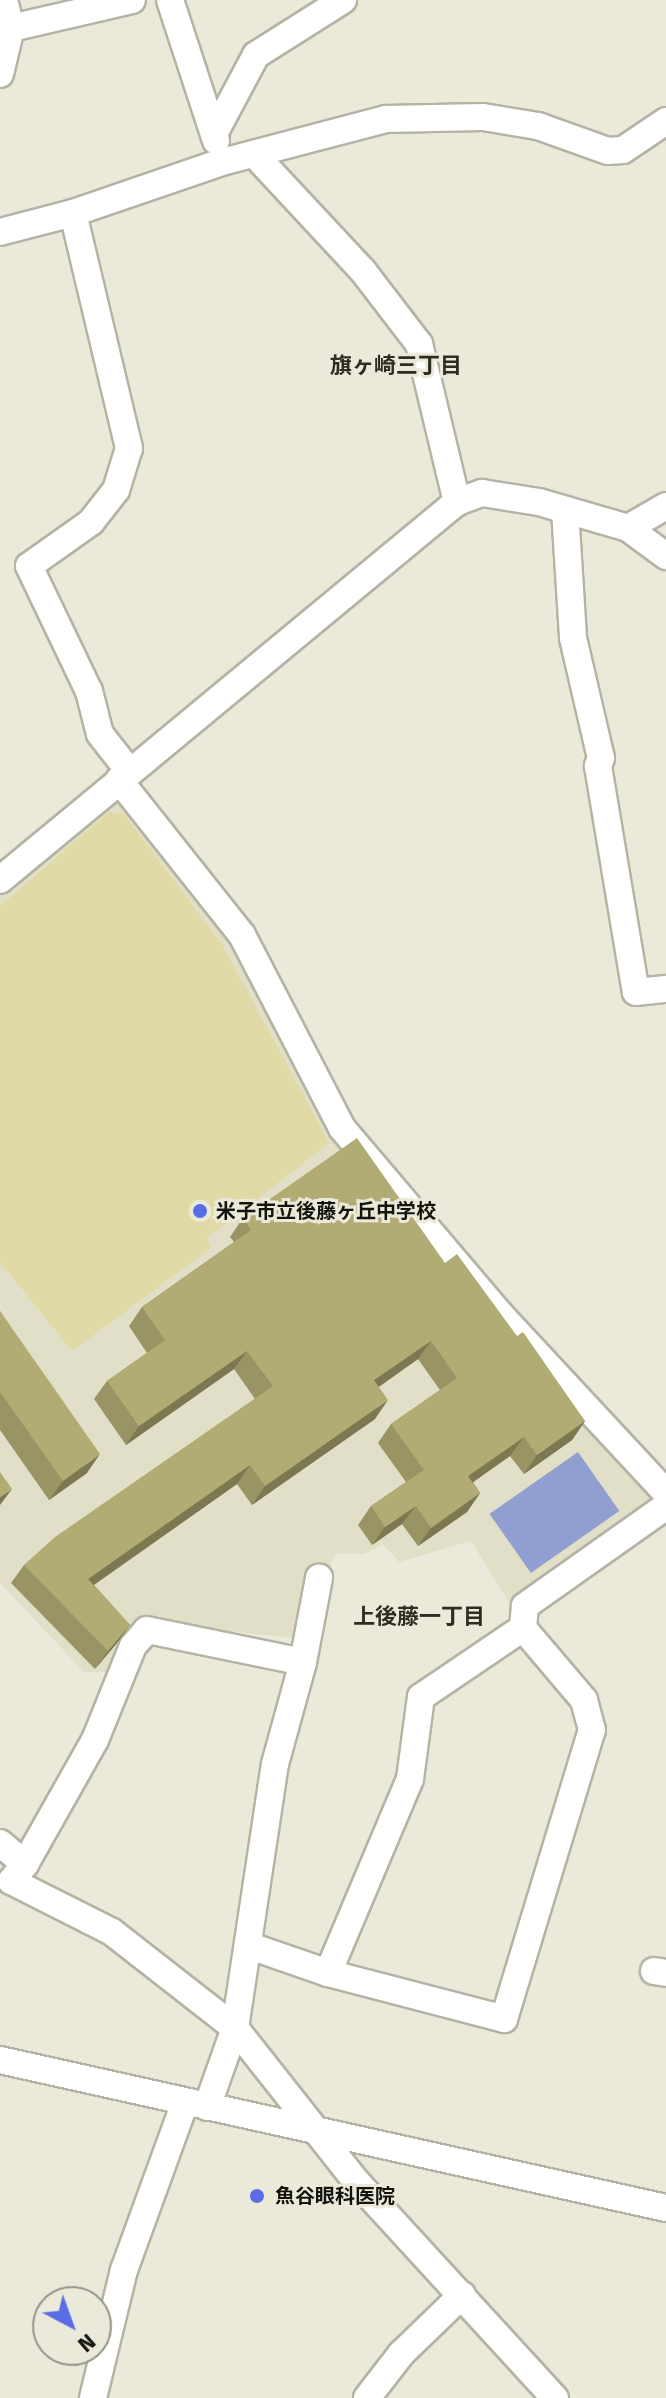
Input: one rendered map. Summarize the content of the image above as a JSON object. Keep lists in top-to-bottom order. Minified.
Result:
{"districts":["旗ヶ崎三丁目","上後藤一丁目"],"places":["米子市立後藤ヶ丘中学校","魚谷眼科医院"],"north":"bottom right"}
